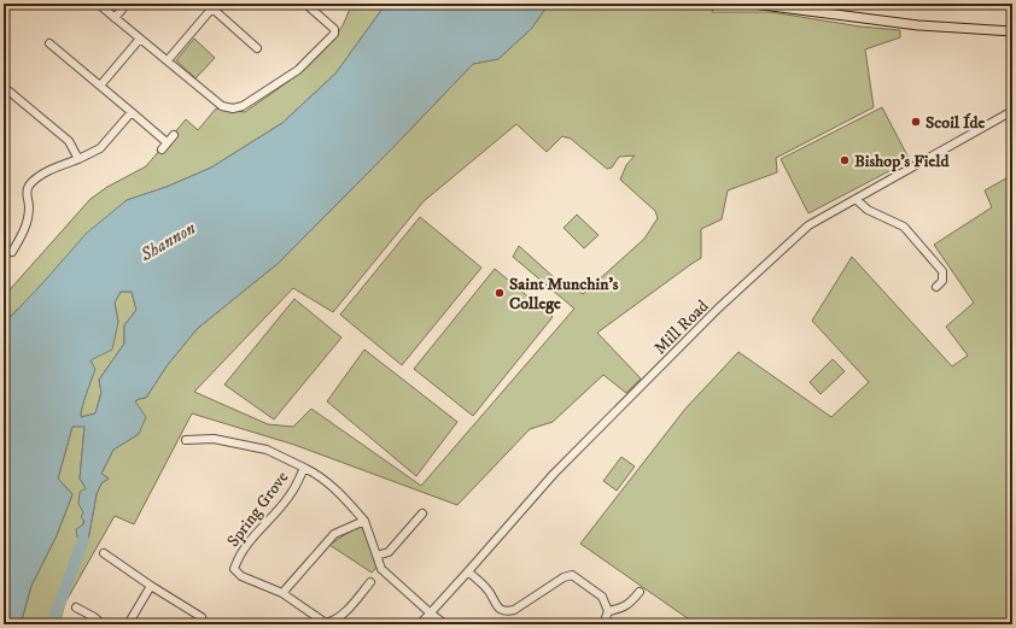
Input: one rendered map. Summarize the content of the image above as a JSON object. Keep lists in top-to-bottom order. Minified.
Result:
{"streets":{"street":["Mill Road","Spring Grove"]},"crossings":[["Mill Road","Spring Grove"]],"water":["Shannon"],"places":["Scoil Íde","Bishop's Field","Saint Munchin's College"]}
